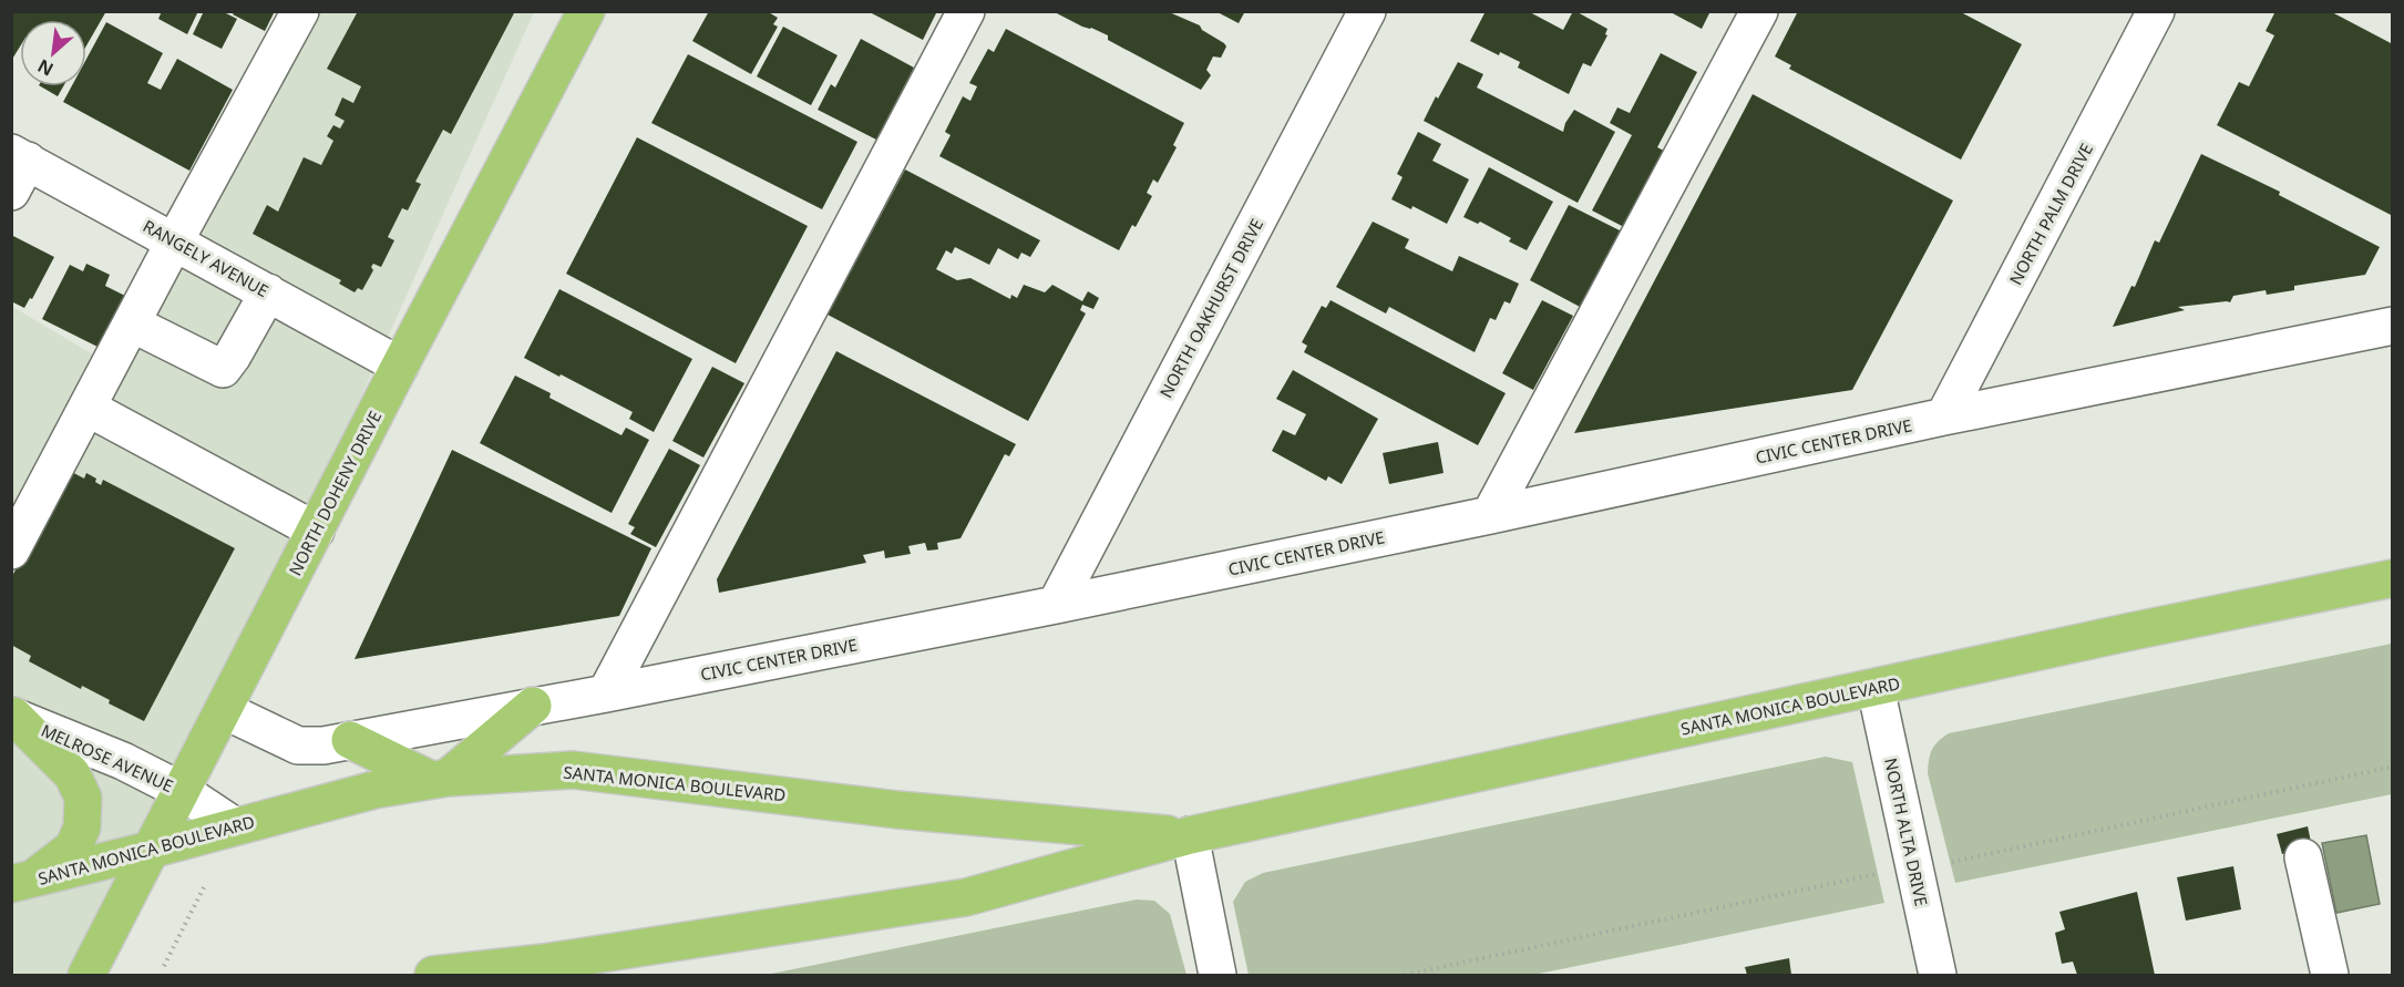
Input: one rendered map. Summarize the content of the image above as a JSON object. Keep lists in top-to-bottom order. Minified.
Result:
{"streets":{"main road":["NORTH DOHENY DRIVE","SANTA MONICA BOULEVARD"],"street":["NORTH PALM DRIVE","RANGELY AVENUE","NORTH OAKHURST DRIVE","CIVIC CENTER DRIVE","MELROSE AVENUE","NORTH ALTA DRIVE"]},"crossings":[["NORTH PALM DRIVE","CIVIC CENTER DRIVE"],["RANGELY AVENUE","NORTH DOHENY DRIVE"],["NORTH OAKHURST DRIVE","CIVIC CENTER DRIVE"],["CIVIC CENTER DRIVE","NORTH DOHENY DRIVE"],["NORTH DOHENY DRIVE","SANTA MONICA BOULEVARD"],["NORTH DOHENY DRIVE","MELROSE AVENUE"],["SANTA MONICA BOULEVARD","MELROSE AVENUE"],["SANTA MONICA BOULEVARD","NORTH ALTA DRIVE"]],"north":"bottom left"}
